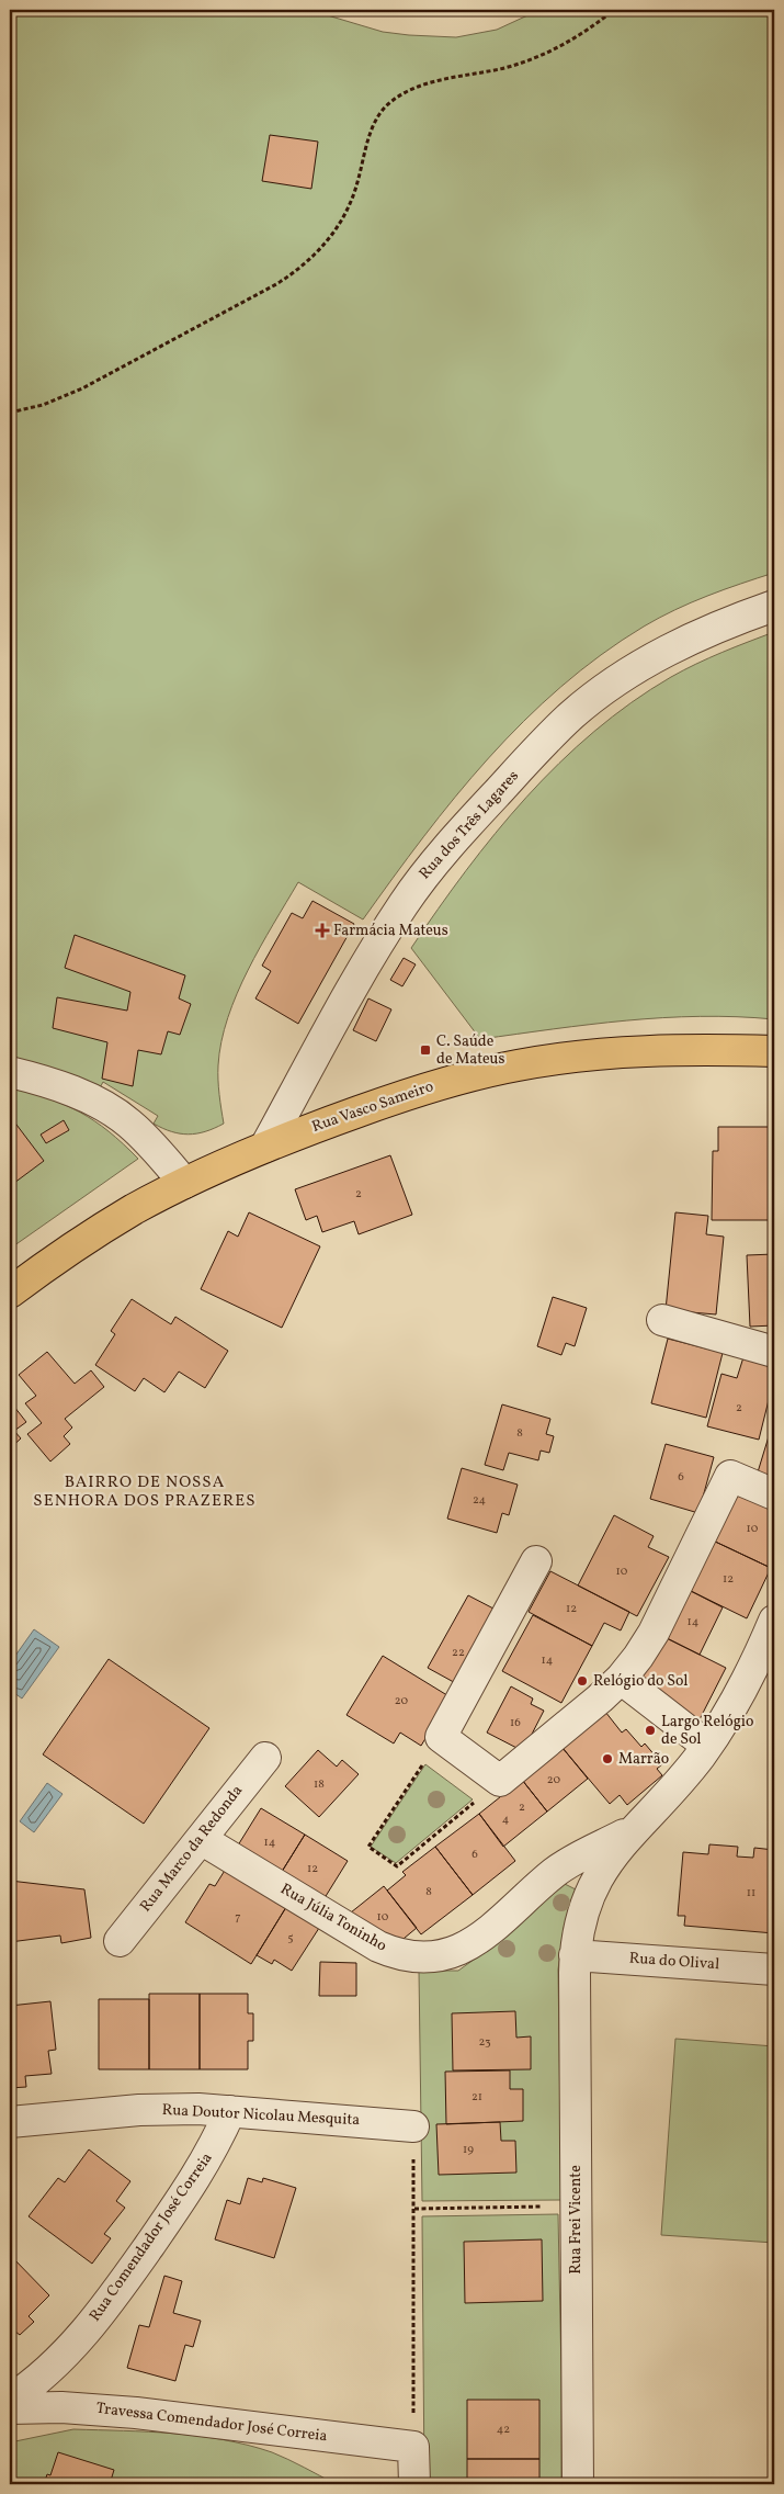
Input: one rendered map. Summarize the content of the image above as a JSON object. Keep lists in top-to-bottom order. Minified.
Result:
{"streets":{"main road":["Rua Vasco Sameiro"],"street":["Rua dos Três Lagares","Rua Marco da Redonda","Rua Júlia Toninho","Rua do Olival","Rua Doutor Nicolau Mesquita","Rua Frei Vicente","Rua Comendador José Correia","Travessa Comendador José Correia"]},"crossings":[["Rua dos Três Lagares","Rua Vasco Sameiro"],["Rua Marco da Redonda","Rua Júlia Toninho"],["Rua Júlia Toninho","Rua Frei Vicente"],["Rua do Olival","Rua Frei Vicente"],["Rua Doutor Nicolau Mesquita","Rua Comendador José Correia"]],"districts":["BAIRRO DE NOSSA SENHORA DOS PRAZERES"],"places":{"health":["Farmácia Mateus"],"transit":["C. Saúde de Mateus"],"other":["Relógio do Sol","Largo Relógio de Sol","Marrão"]},"house_numbers":["2","2","8","6","24","10","10","12","12","14","22","14","20","16","20","18","2","4","14","6","12","8","11","7","10","5","23","21","19","42"]}
